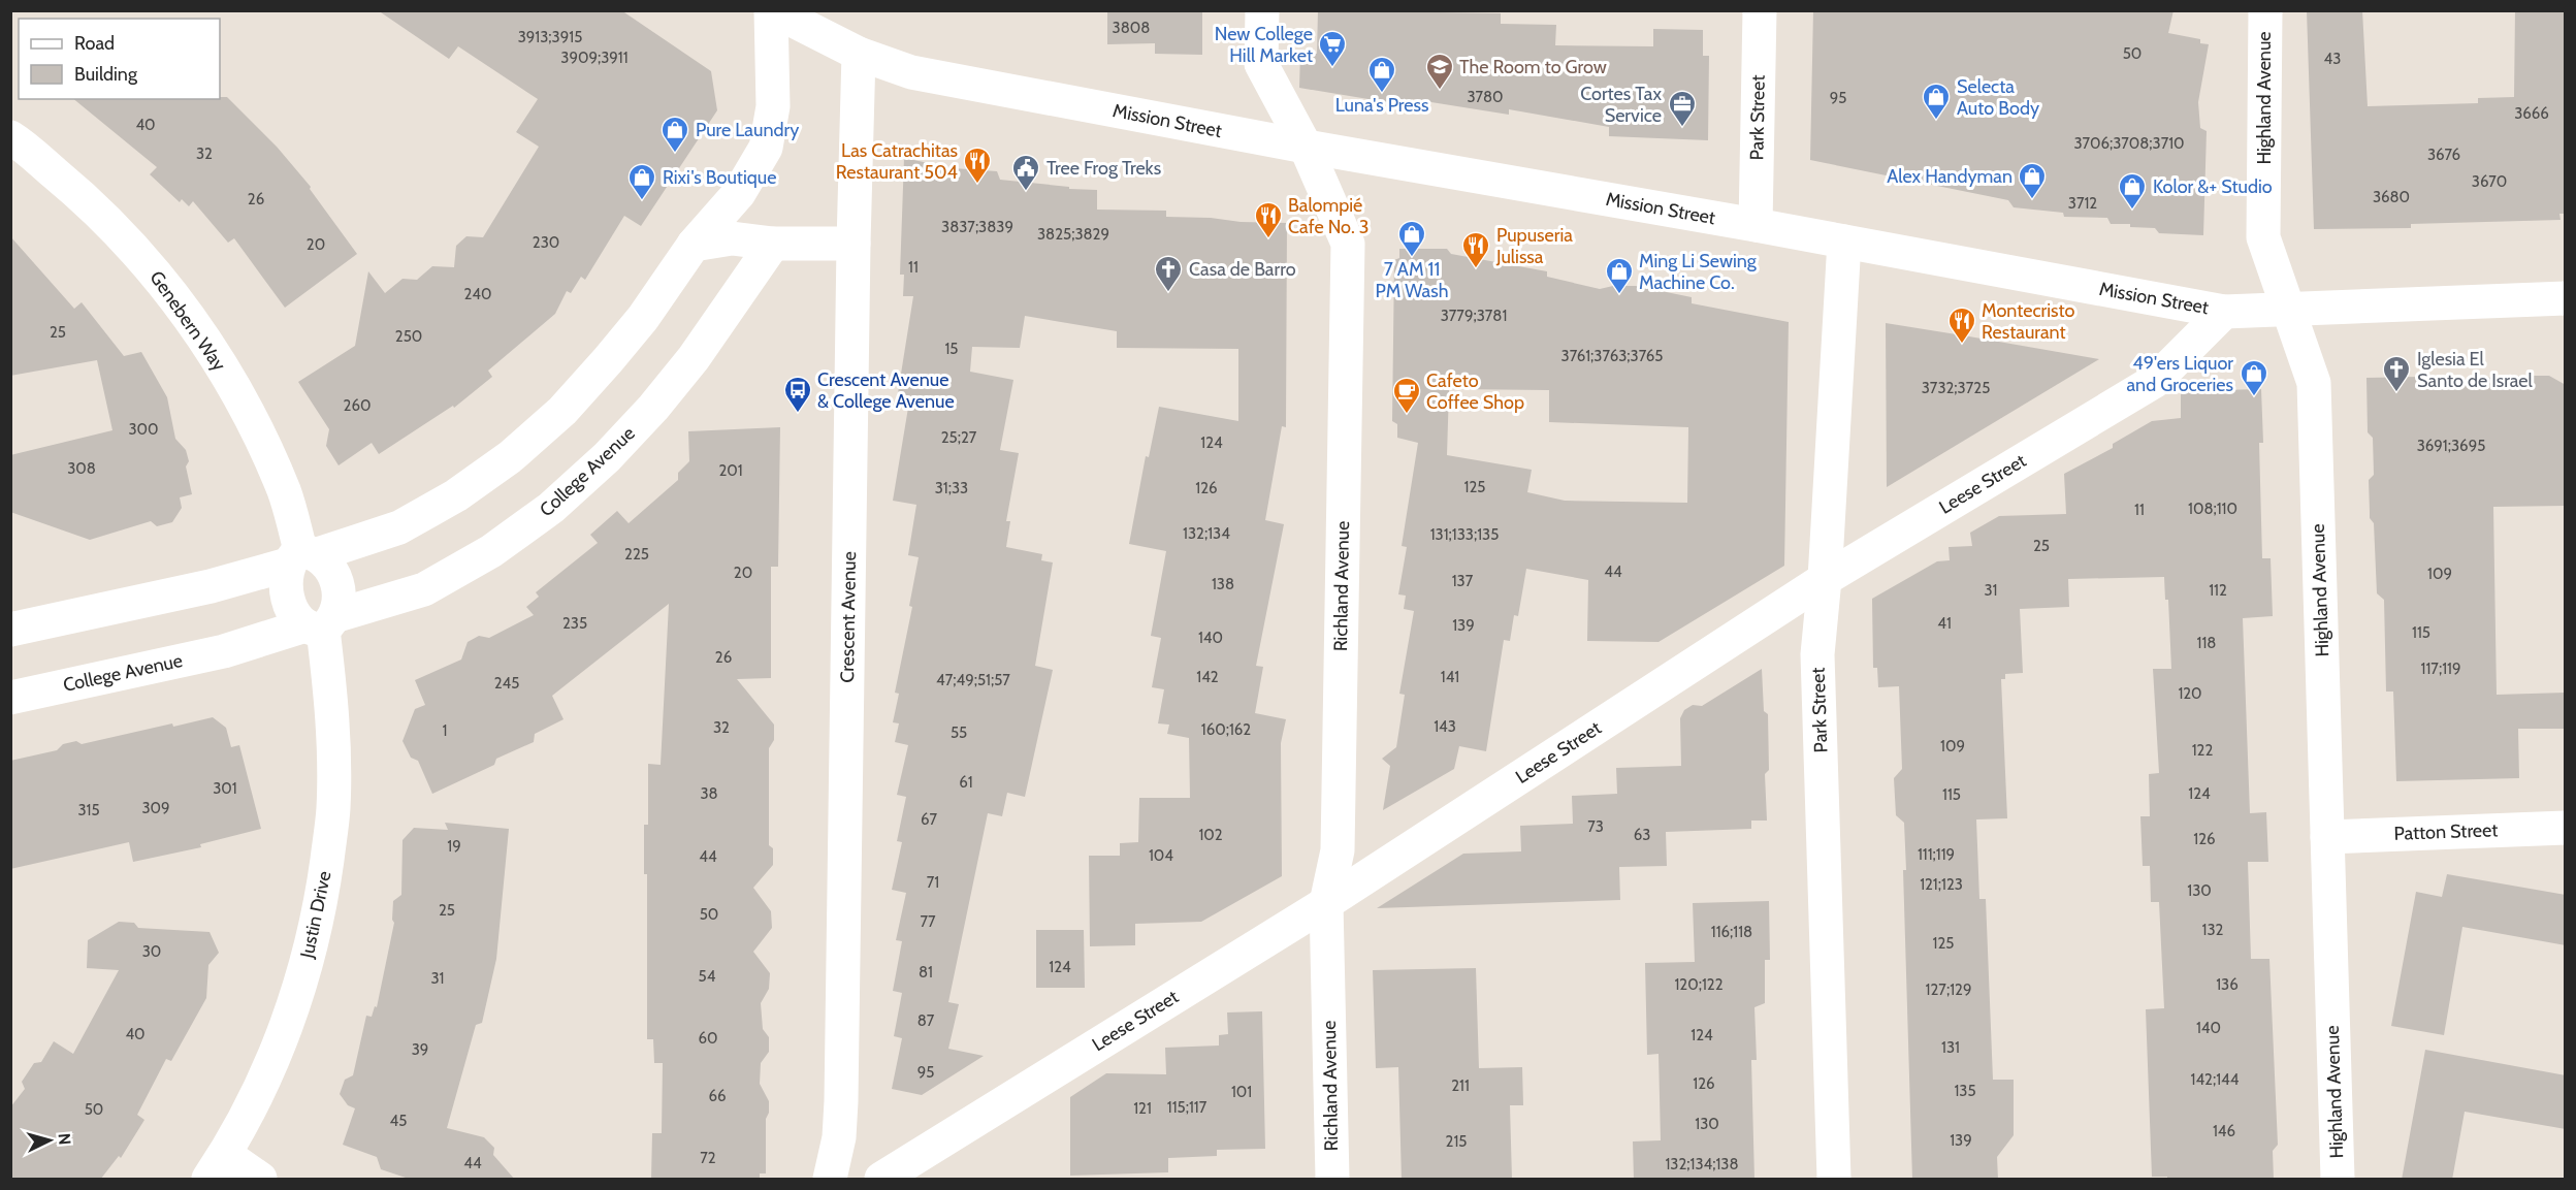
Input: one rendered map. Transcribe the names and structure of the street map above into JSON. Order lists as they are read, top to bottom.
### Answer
{
  "streets": {
    "street": [
      "Highland Avenue",
      "Park Street",
      "Mission Street",
      "Genebern Way",
      "College Avenue",
      "Leese Street",
      "Richland Avenue",
      "Crescent Avenue",
      "Patton Street",
      "Justin Drive"
    ]
  },
  "crossings": [
    ["Highland Avenue", "Mission Street"],
    ["Highland Avenue", "Patton Street"],
    ["Park Street", "Mission Street"],
    ["Park Street", "Leese Street"],
    ["Mission Street", "Leese Street"],
    ["Mission Street", "Richland Avenue"],
    ["Mission Street", "Crescent Avenue"],
    ["Genebern Way", "College Avenue"],
    ["Genebern Way", "Justin Drive"],
    ["College Avenue", "Justin Drive"],
    ["Leese Street", "Richland Avenue"]
  ],
  "places": {
    "supermarket": ["New College Hill Market"],
    "school or university": ["The Room to Grow"],
    "shop": [
      "Luna's Press",
      "Selecta Auto Body",
      "Pure Laundry",
      "Alex Handyman",
      "Rixi's Boutique",
      "Kolor &+ Studio",
      "7 AM 11 PM Wash",
      "Ming Li Sewing Machine Co.",
      "49'ers Liquor and Groceries"
    ],
    "office": ["Cortes Tax Service"],
    "restaurant": [
      "Las Catrachitas Restaurant 504",
      "Balompié Cafe No. 3",
      "Pupuseria Julissa",
      "Montecristo Restaurant"
    ],
    "public building": ["Tree Frog Treks"],
    "church": ["Casa de Barro", "Iglesia El Santo de Israel"],
    "bus stop": ["Crescent Avenue & College Avenue"],
    "cafe": ["Cafeto Coffee Shop"]
  },
  "house_numbers": [
    "3808",
    "3913;3915",
    "50",
    "3909;3911",
    "43",
    "3780",
    "95",
    "3666",
    "40",
    "3706;3708;3710",
    "32",
    "3676",
    "3670",
    "3680",
    "26",
    "3712",
    "3837;3839",
    "3825;3829",
    "230",
    "20",
    "11",
    "240",
    "3779;3781",
    "25",
    "250",
    "15",
    "3761;3763;3765",
    "3732;3725",
    "260",
    "300",
    "25;27",
    "124",
    "3691;3695",
    "308",
    "201",
    "125",
    "31;33",
    "126",
    "108;110",
    "11",
    "132;134",
    "131;133;135",
    "25",
    "225",
    "44",
    "20",
    "109",
    "137",
    "138",
    "31",
    "112",
    "235",
    "41",
    "139",
    "115",
    "140",
    "118",
    "26",
    "117;119",
    "142",
    "141",
    "47;49;51;57",
    "245",
    "120",
    "143",
    "32",
    "160;162",
    "1",
    "55",
    "109",
    "122",
    "61",
    "301",
    "38",
    "124",
    "115",
    "309",
    "315",
    "67",
    "73",
    "102",
    "63",
    "126",
    "19",
    "111;119",
    "104",
    "44",
    "71",
    "121;123",
    "130",
    "25",
    "50",
    "77",
    "132",
    "116;118",
    "125",
    "30",
    "124",
    "81",
    "54",
    "31",
    "120;122",
    "136",
    "127;129",
    "87",
    "140",
    "40",
    "124",
    "60",
    "131",
    "39",
    "95",
    "142;144",
    "126",
    "211",
    "135",
    "101",
    "66",
    "115;117",
    "121",
    "50",
    "45",
    "130",
    "146",
    "139",
    "215",
    "72",
    "44",
    "132;134;138"
  ],
  "legend": ["Road", "Building"],
  "north": "right"
}
